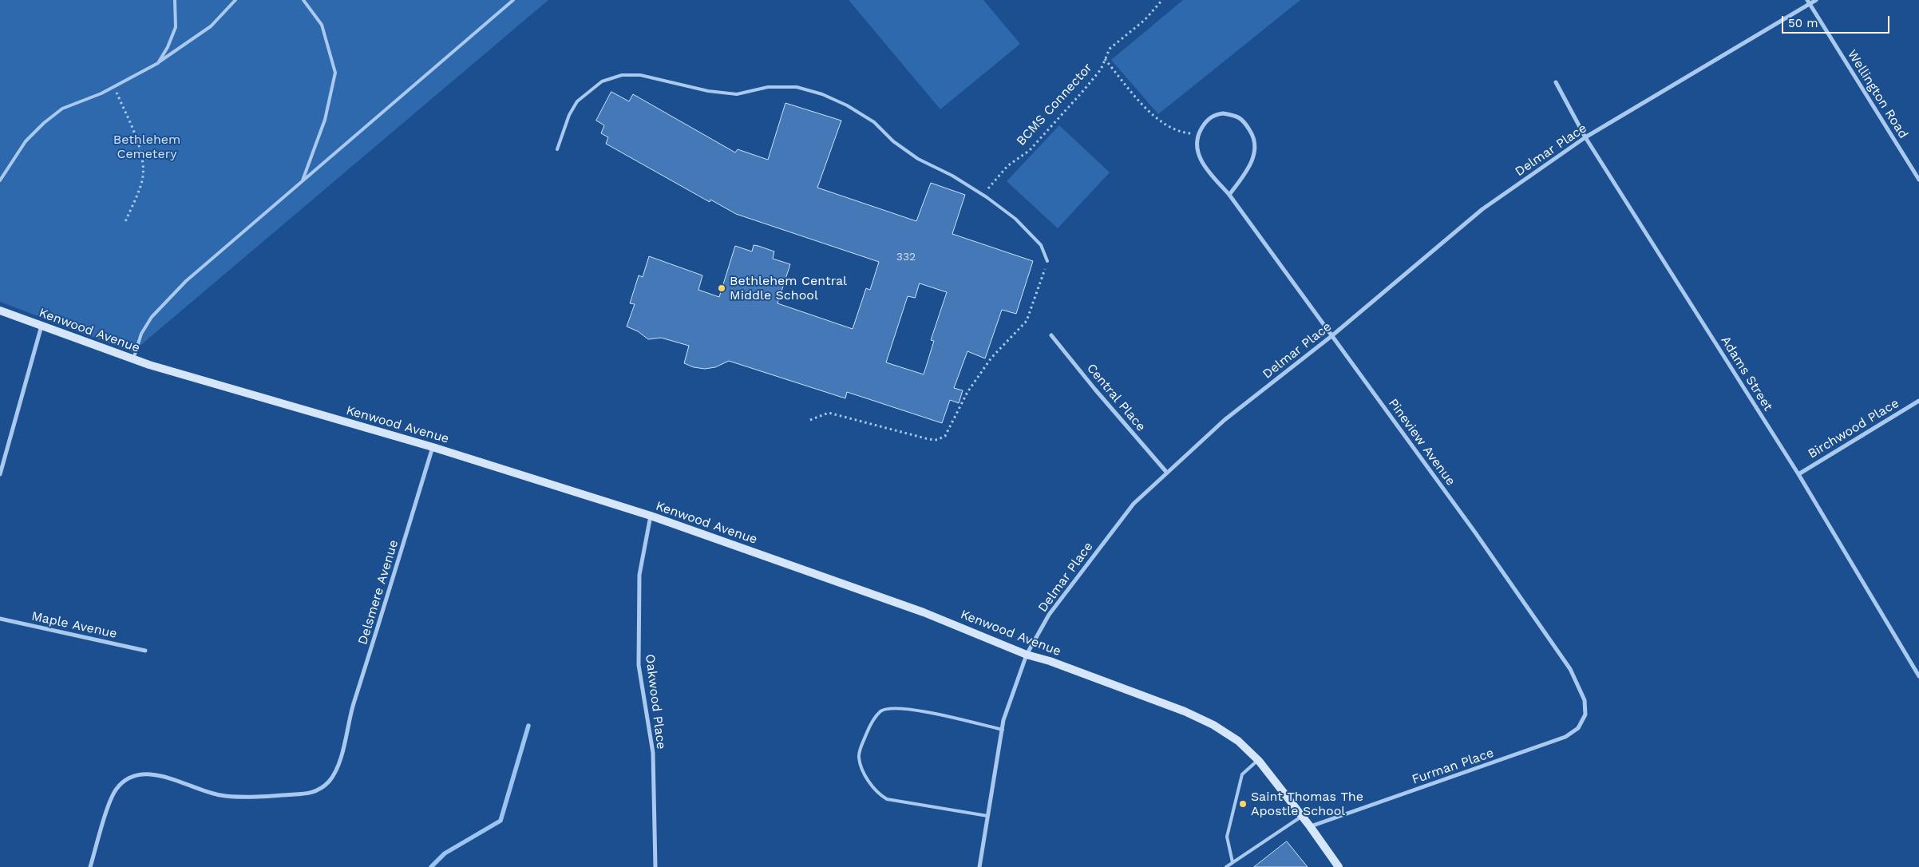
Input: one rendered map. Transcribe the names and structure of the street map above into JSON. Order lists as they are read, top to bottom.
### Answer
{
  "streets": {
    "street": [
      "Wellington Road",
      "Delmar Place",
      "Kenwood Avenue",
      "Adams Street",
      "Central Place",
      "Birchwood Place",
      "Pineview Avenue",
      "Delsmere Avenue",
      "Maple Avenue",
      "Oakwood Place",
      "Furman Place"
    ],
    "path": ["BCMS Connector"]
  },
  "crossings": [
    ["Wellington Road", "Delmar Place"],
    ["Delmar Place", "Kenwood Avenue"],
    ["Delmar Place", "Adams Street"],
    ["Delmar Place", "Central Place"],
    ["Delmar Place", "Pineview Avenue"],
    ["Kenwood Avenue", "Delsmere Avenue"],
    ["Kenwood Avenue", "Oakwood Place"],
    ["Kenwood Avenue", "Furman Place"],
    ["Adams Street", "Birchwood Place"],
    ["Pineview Avenue", "Furman Place"]
  ],
  "parks": ["Bethlehem Cemetery"],
  "places": ["Bethlehem Central Middle School", "Saint Thomas The Apostle School"],
  "house_numbers": ["332"],
  "scale_bar": "50 m"
}
